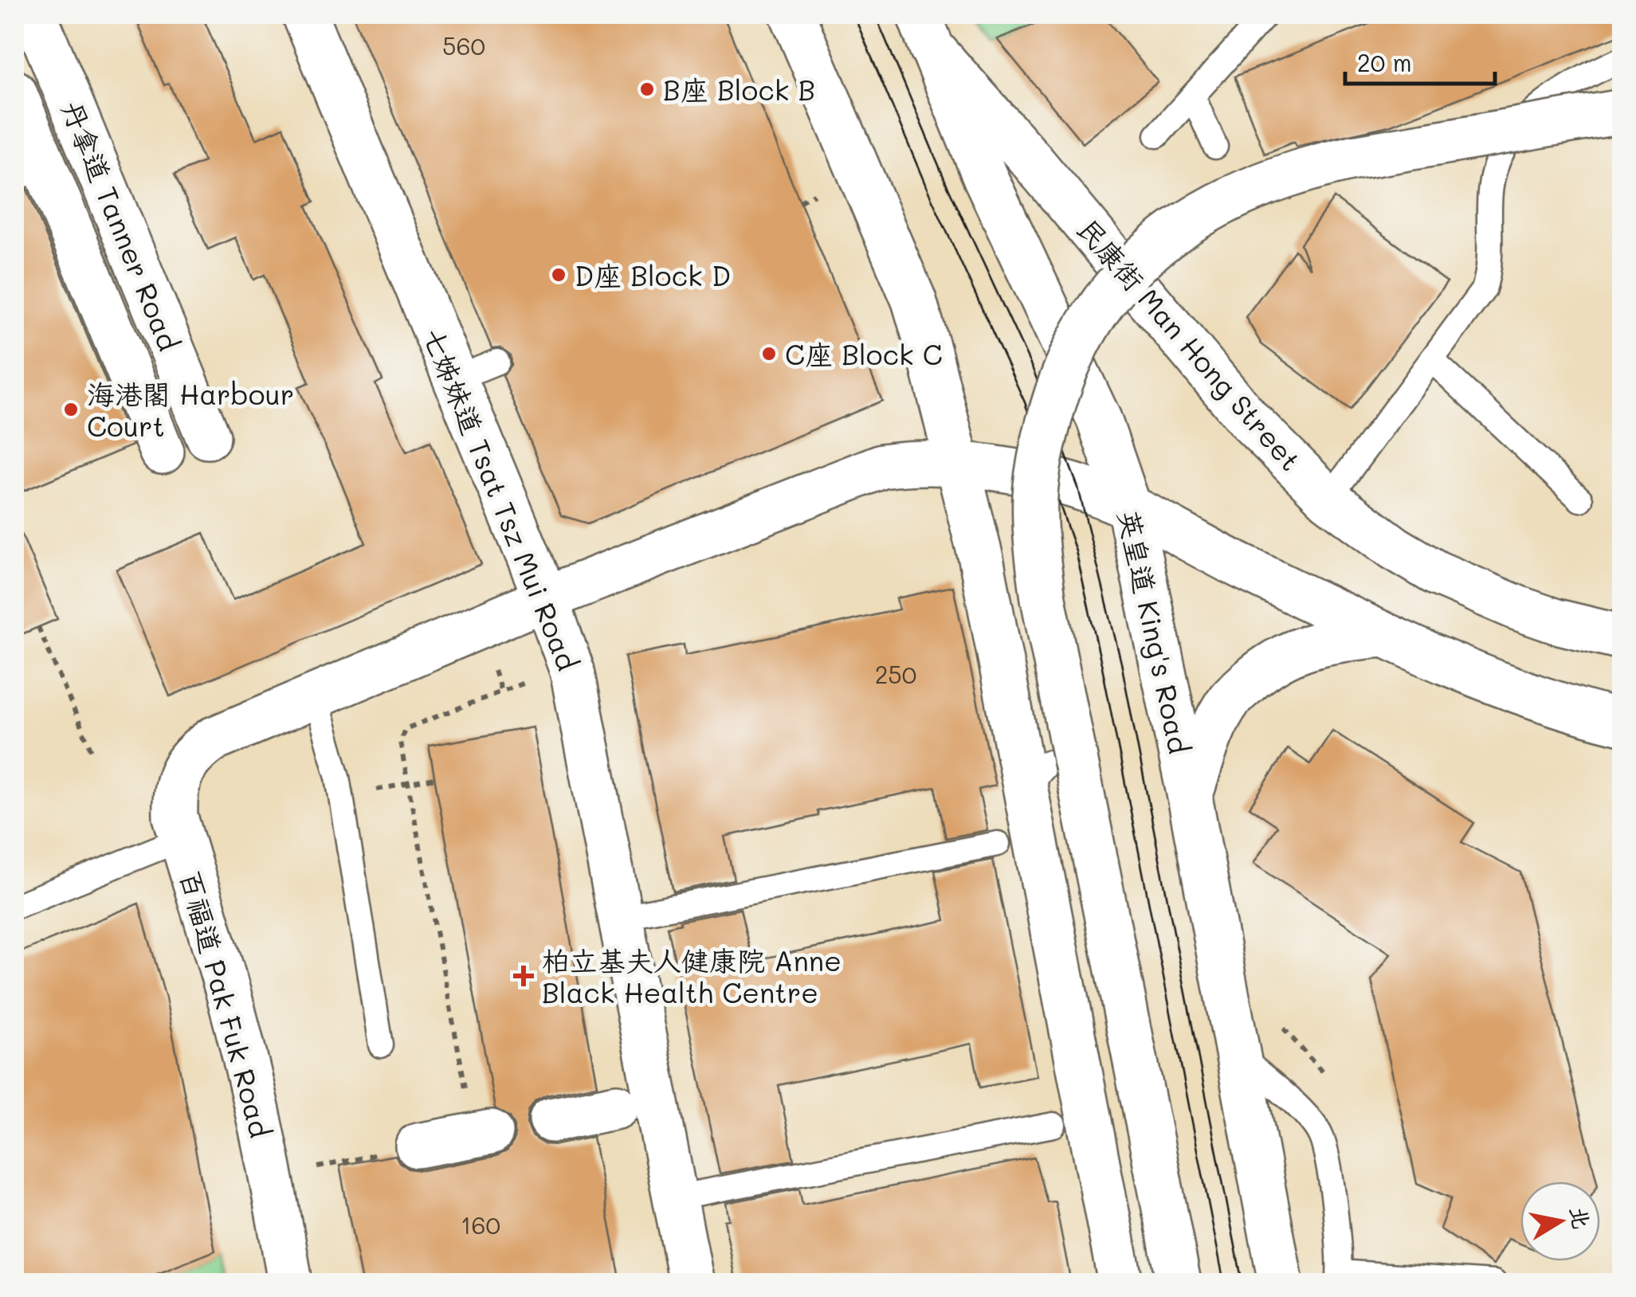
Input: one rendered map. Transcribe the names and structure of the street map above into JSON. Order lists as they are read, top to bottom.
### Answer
{
  "streets": {
    "main road": [
      "丹拿道 Tanner Road",
      "民康街 Man Hong Street",
      "七姊妹道 Tsat Tsz Mui Road",
      "英皇道 King's Road",
      "百福道 Pak Fuk Road"
    ]
  },
  "crossings": [
    ["民康街 Man Hong Street", "英皇道 King's Road"]
  ],
  "places": {
    "other": [
      "B座 Block B",
      "D座 Block D",
      "C座 Block C",
      "海港閣 Harbour Court"
    ],
    "health": ["柏立基夫人健康院 Anne Black Health Centre"]
  },
  "house_numbers": ["560", "250", "160"],
  "scale_bar": "20 m",
  "north": "right"
}
